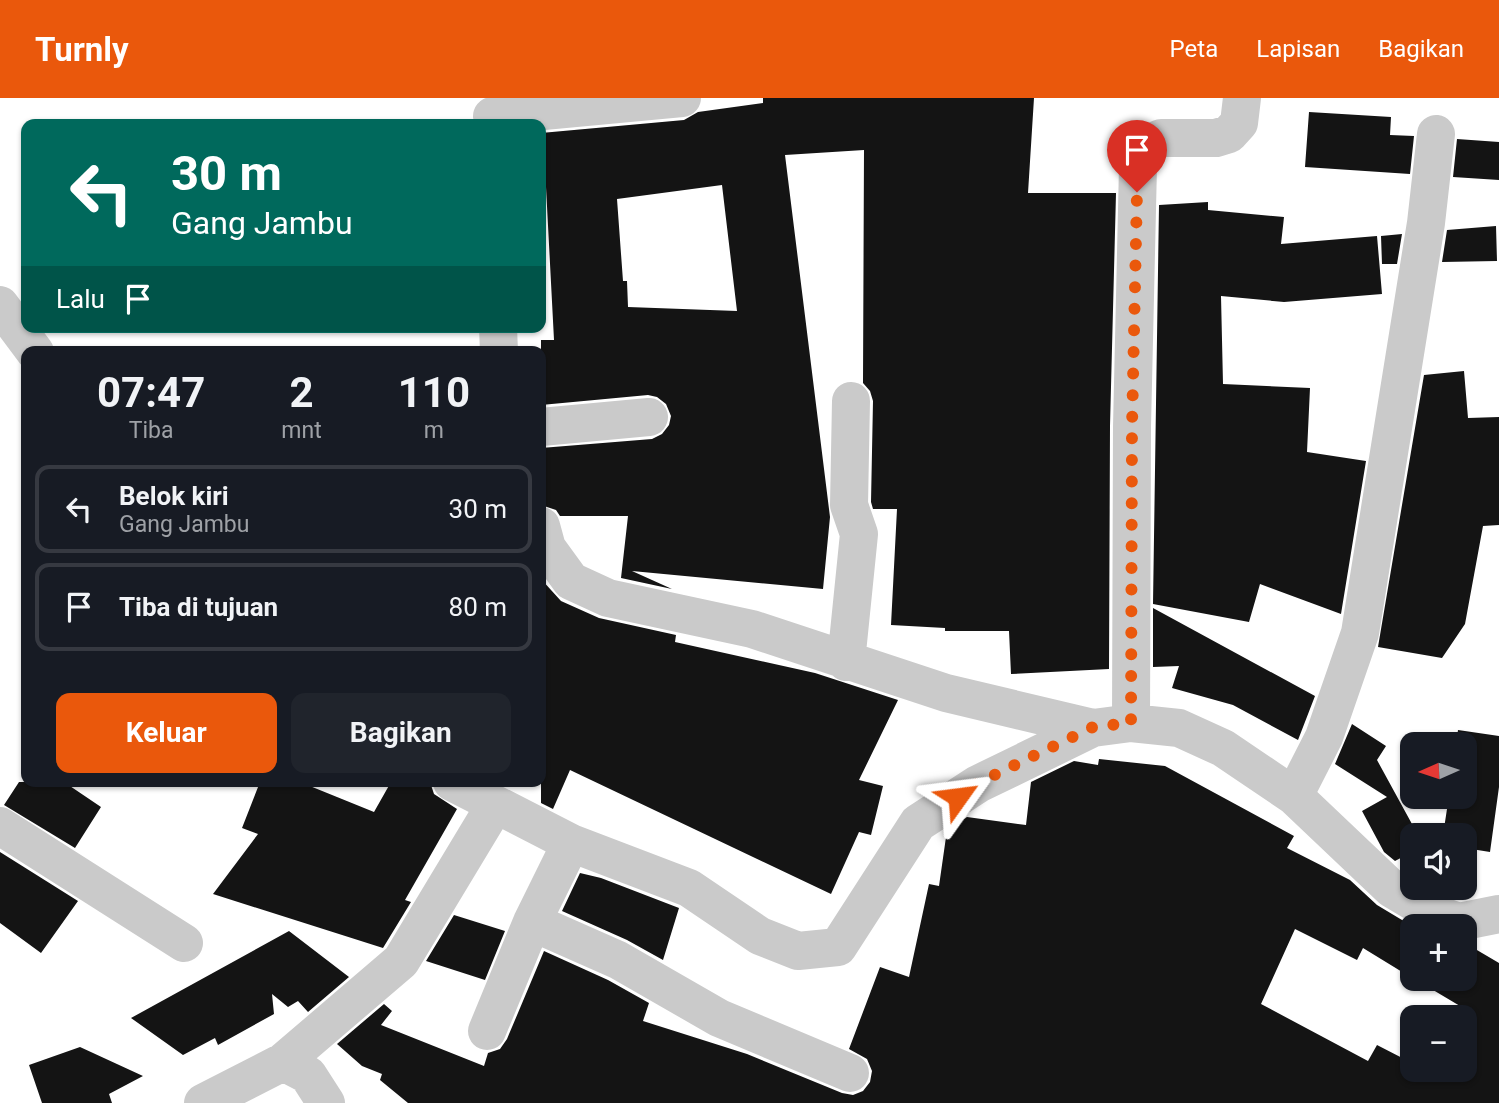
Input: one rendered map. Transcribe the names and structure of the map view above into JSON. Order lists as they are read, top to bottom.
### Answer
{
  "north": "left",
  "page": {
    "header": "Turnly",
    "nav": ["Peta", "Lapisan", "Bagikan"],
    "turn": ["30 m", "Gang Jambu"],
    "then": "Lalu",
    "eta": [
      "07:47",
      "Tiba",
      "2",
      "mnt",
      "110",
      "m"
    ],
    "list": [
      {
        "name": "Belok kiri",
        "note": "Gang Jambu",
        "value": "30 m"
      },
      {
        "name": "Tiba di tujuan",
        "value": "80 m"
      }
    ],
    "buttons": ["Keluar", "Bagikan"],
    "map_buttons": ["+", "−"]
  }
}
